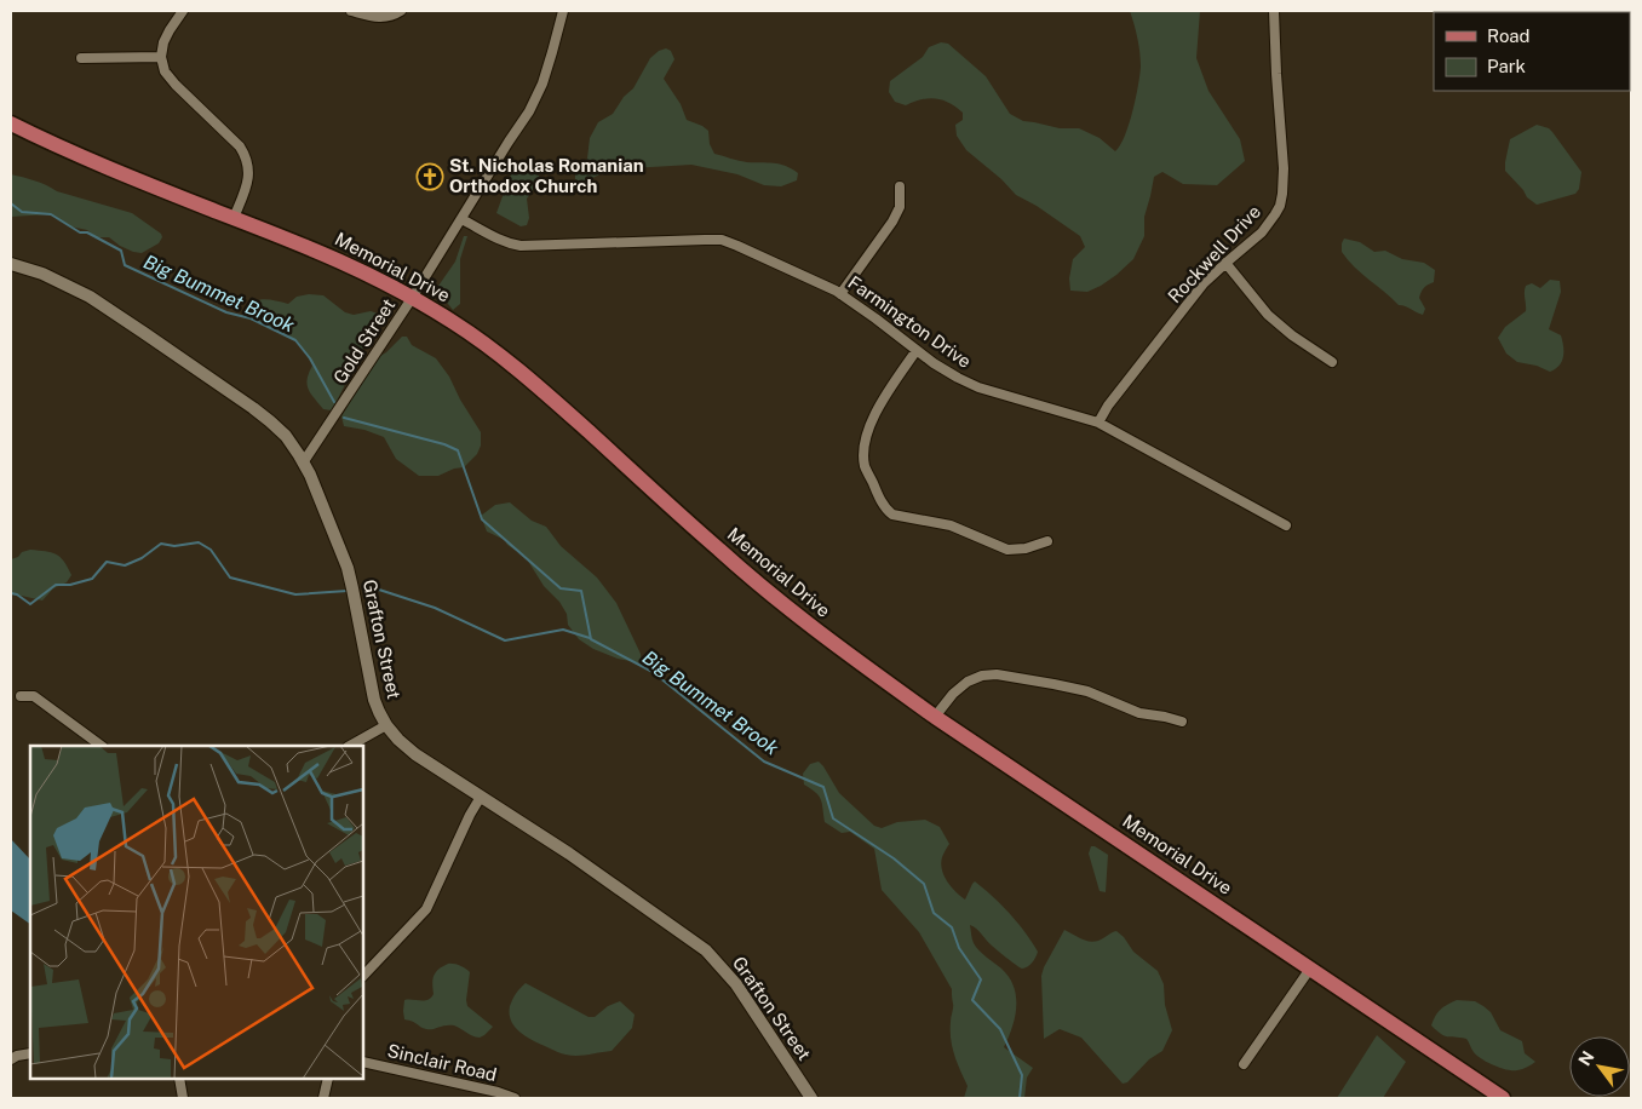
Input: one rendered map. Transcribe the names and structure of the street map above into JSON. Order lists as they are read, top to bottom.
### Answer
{
  "streets": {
    "main road": ["Memorial Drive"],
    "street": [
      "Rockwell Drive",
      "Farmington Drive",
      "Gold Street",
      "Grafton Street",
      "Sinclair Road"
    ]
  },
  "crossings": [
    ["Rockwell Drive", "Farmington Drive"],
    ["Memorial Drive", "Gold Street"],
    ["Farmington Drive", "Gold Street"],
    ["Gold Street", "Grafton Street"]
  ],
  "water": ["Big Bummet Brook"],
  "places": {
    "church": ["St. Nicholas Romanian Orthodox Church"]
  },
  "legend": ["Road", "Park"],
  "north": "top left"
}
